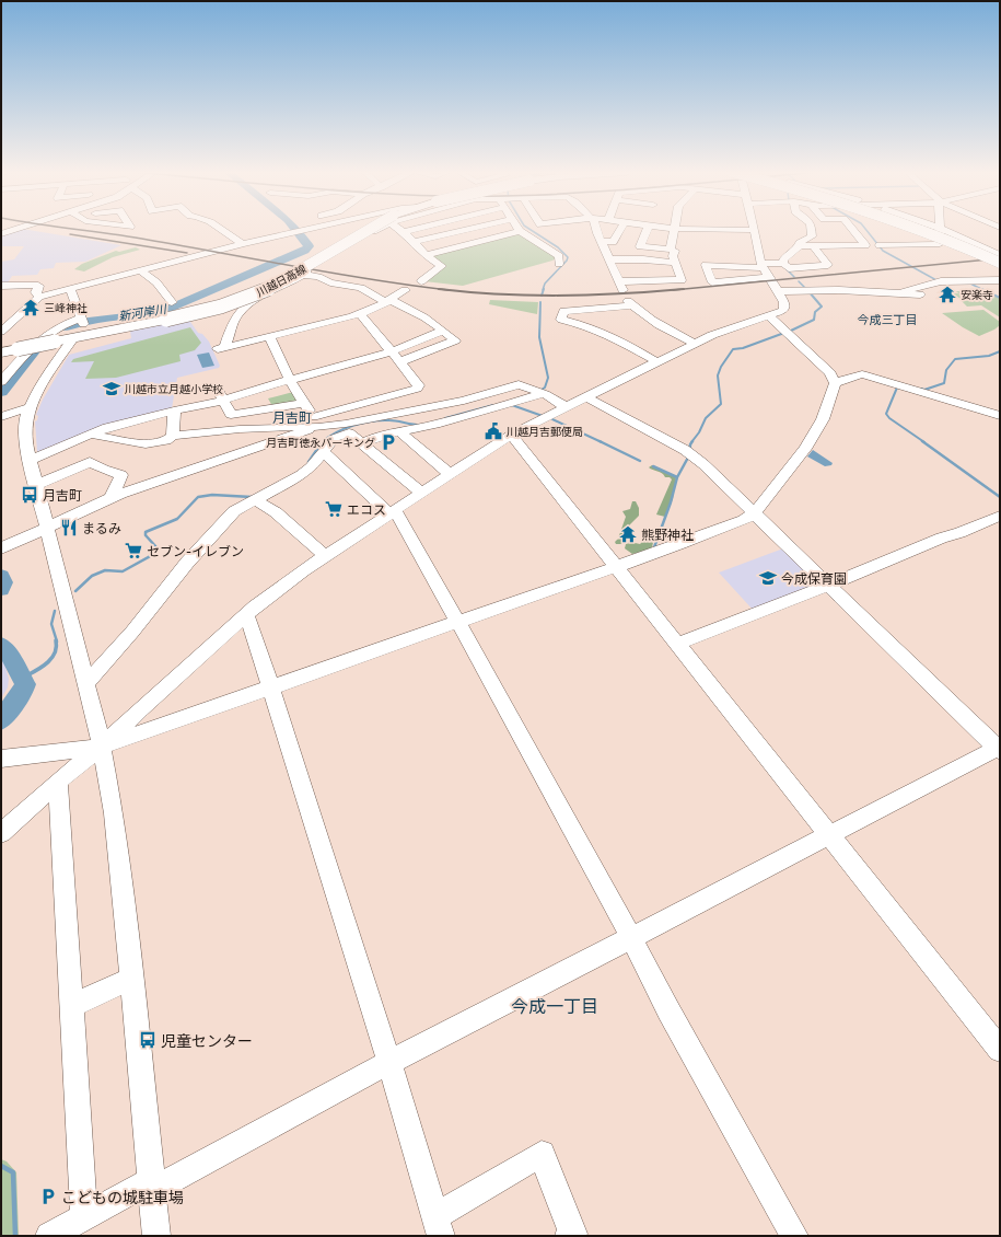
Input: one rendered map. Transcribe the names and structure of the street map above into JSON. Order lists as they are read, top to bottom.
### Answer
{
  "streets": {
    "main road": ["川越日高線"]
  },
  "districts": ["今成三丁目", "月吉町", "今成一丁目"],
  "water": ["新河岸川"],
  "places": {
    "temple": ["安楽寺", "三峰神社", "熊野神社"],
    "school or university": ["川越市立月越小学校", "今成保育園"],
    "public building": ["川越月吉郵便局"],
    "parking": ["月吉町徳永パーキング", "こどもの城駐車場"],
    "bus stop": ["月吉町", "児童センター"],
    "supermarket": ["エコス", "セブン-イレブン"],
    "restaurant": ["まるみ"]
  }
}
